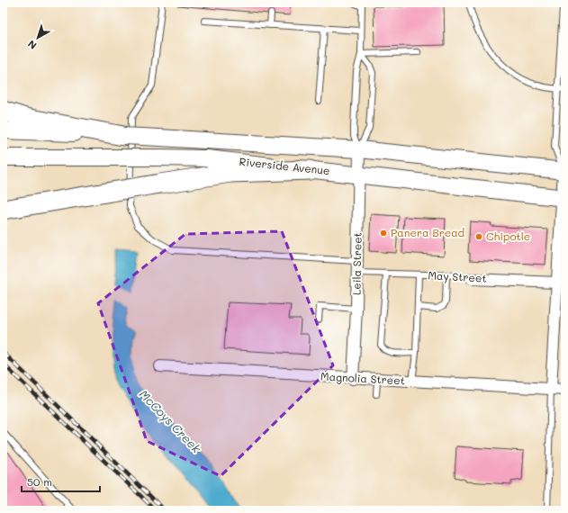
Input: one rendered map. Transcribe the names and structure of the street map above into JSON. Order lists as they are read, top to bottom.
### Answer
{
  "streets": {
    "main road": ["Riverside Avenue"],
    "street": ["Leila Street", "May Street", "Magnolia Street"]
  },
  "crossings": [
    ["Riverside Avenue", "Leila Street"],
    ["Leila Street", "May Street"],
    ["Leila Street", "Magnolia Street"]
  ],
  "water": ["McCoys Creek"],
  "places": ["Panera Bread", "Chipotle"],
  "scale_bar": "50 m",
  "north": "bottom left"
}
